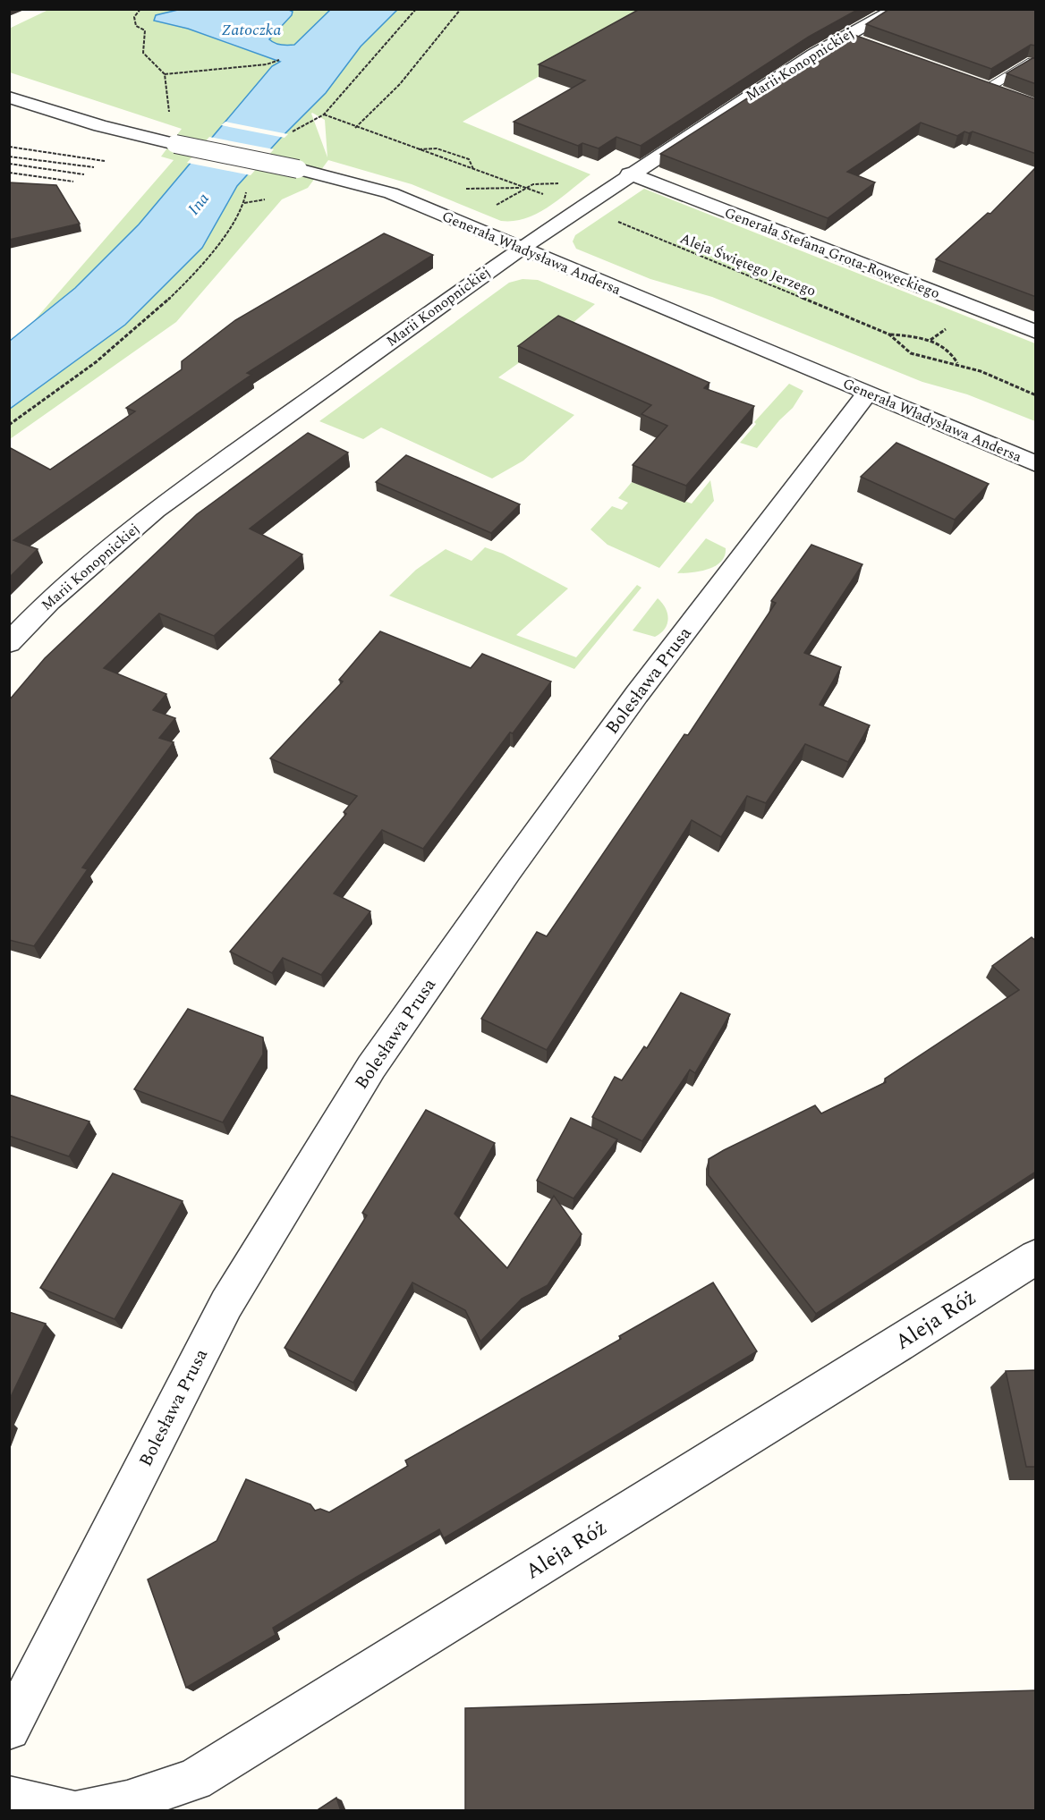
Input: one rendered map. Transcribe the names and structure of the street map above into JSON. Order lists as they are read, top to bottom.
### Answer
{
  "streets": {
    "street": [
      "Marii Konopnickiej",
      "Generała Władysława Andersa",
      "Generała Stefana Grota-Roweckiego",
      "Bolesława Prusa",
      "Aleja Róż"
    ],
    "path": ["Aleja Świętego Jerzego"]
  },
  "crossings": [
    ["Marii Konopnickiej", "Generała Władysława Andersa"],
    ["Marii Konopnickiej", "Generała Stefana Grota-Roweckiego"],
    ["Generała Władysława Andersa", "Bolesława Prusa"]
  ],
  "water": ["Zatoczka", "Ina"]
}
